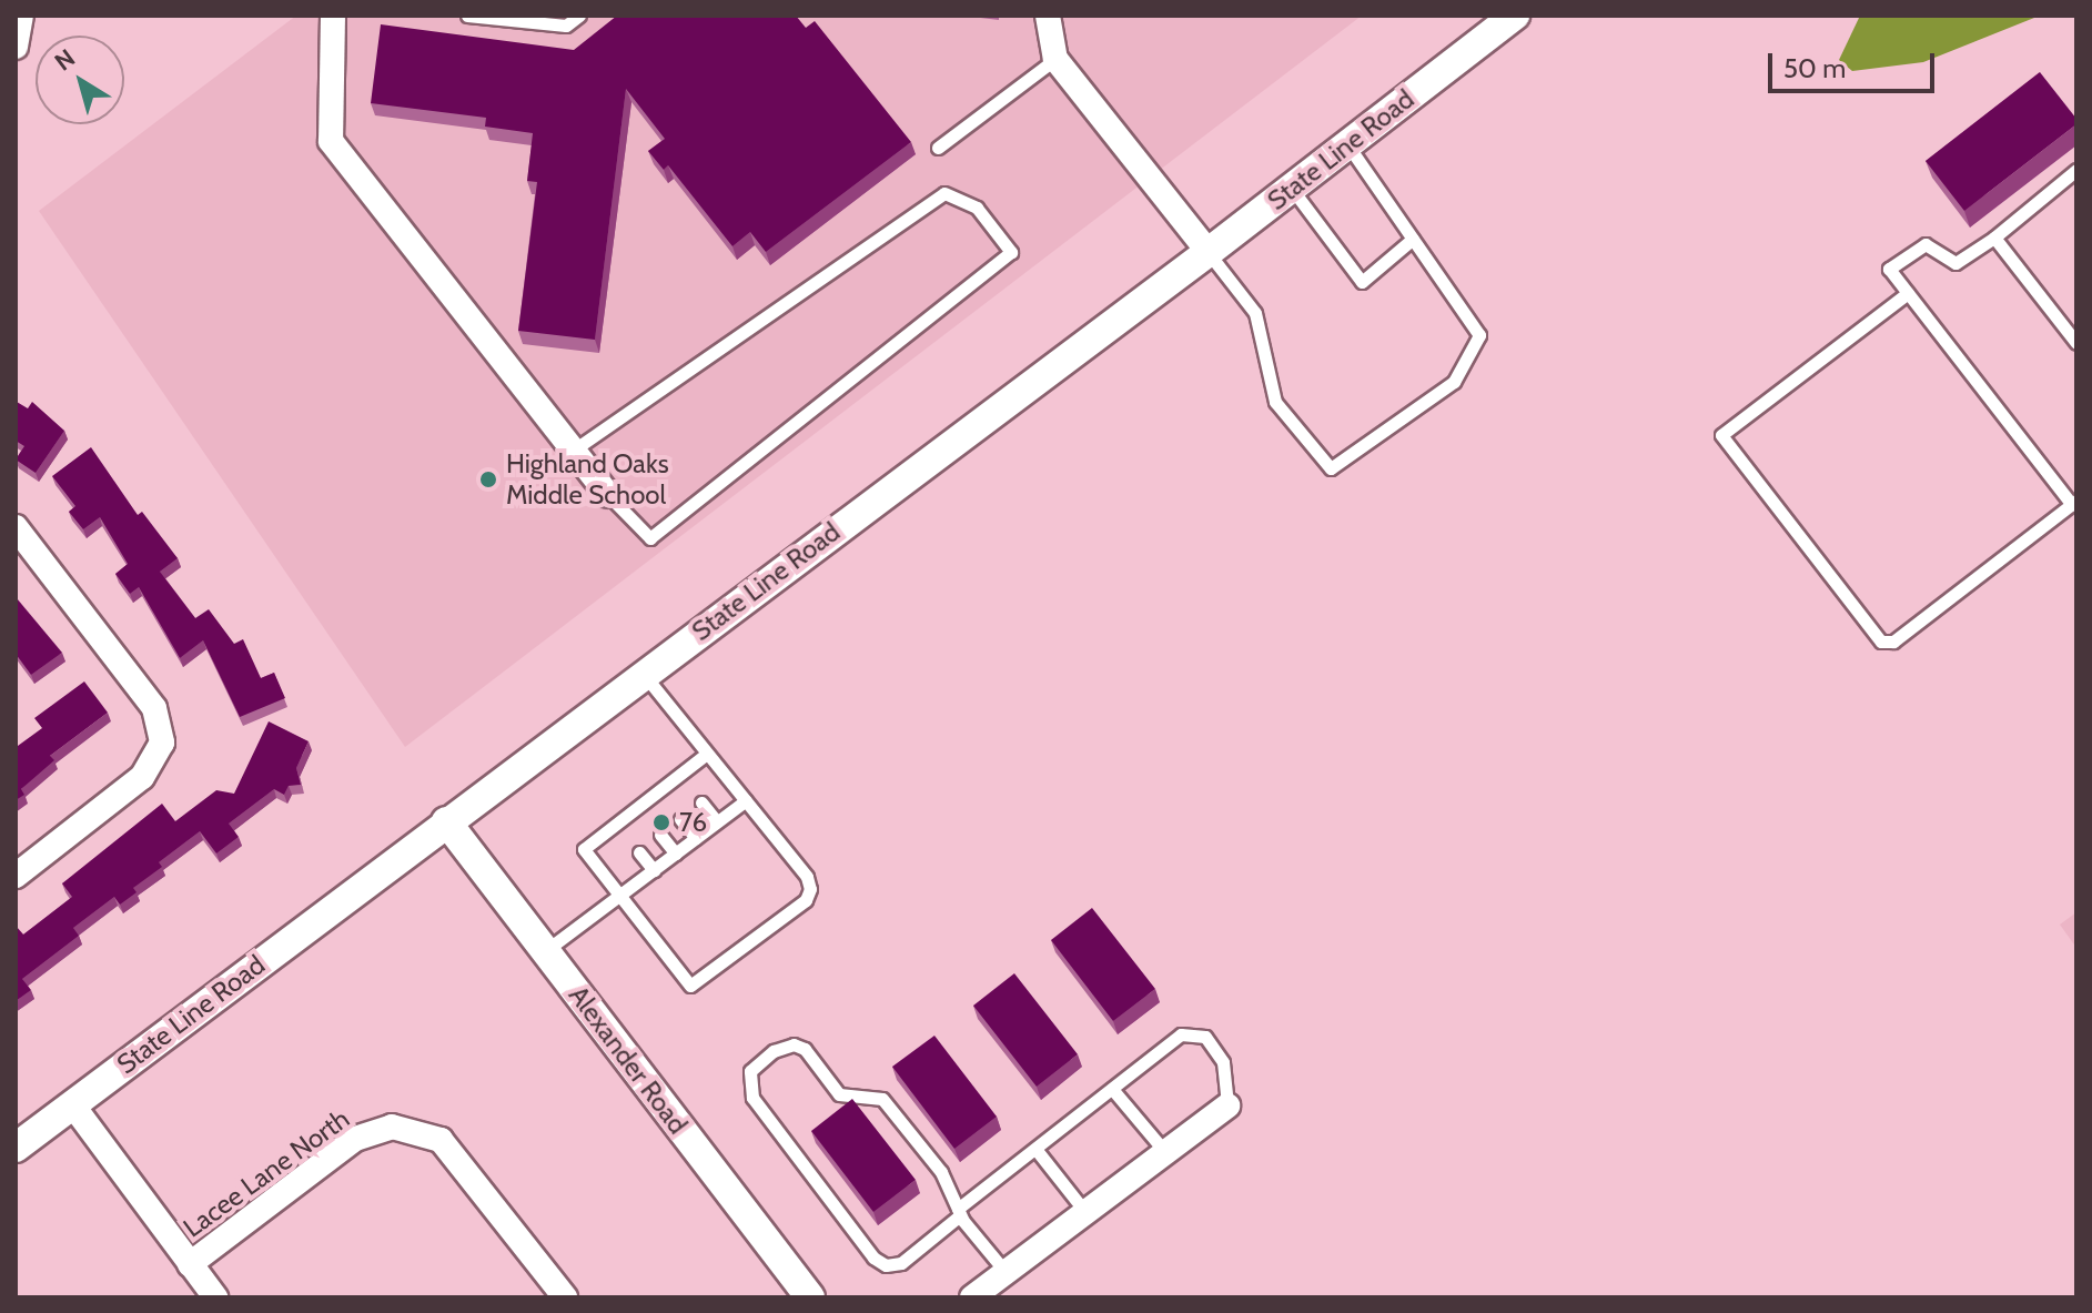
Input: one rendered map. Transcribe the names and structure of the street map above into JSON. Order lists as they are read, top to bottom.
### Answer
{
  "streets": {
    "street": ["State Line Road", "Alexander Road", "Lacee Lane North"]
  },
  "crossings": [
    ["State Line Road", "Alexander Road"]
  ],
  "places": ["Highland Oaks Middle School", "76"],
  "scale_bar": "50 m",
  "north": "top left"
}
